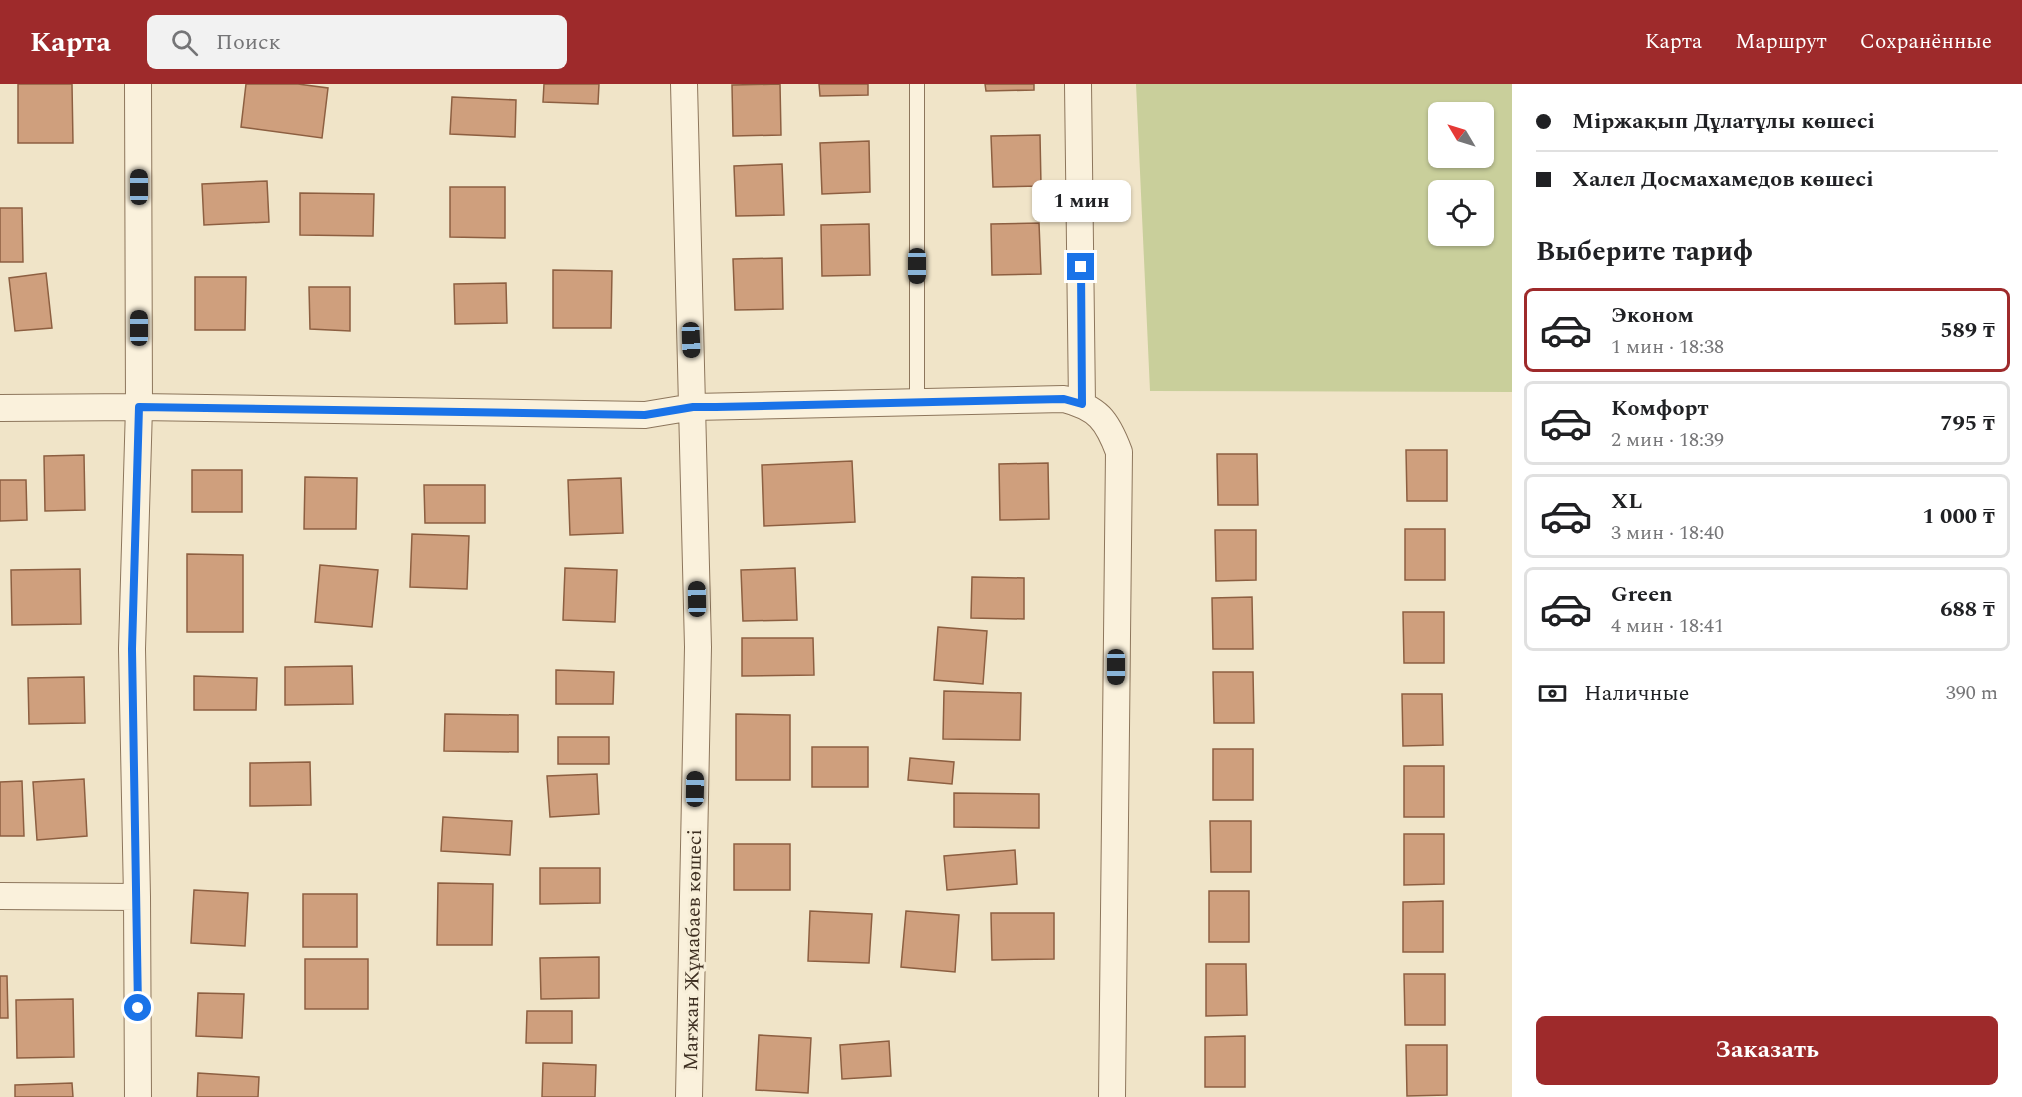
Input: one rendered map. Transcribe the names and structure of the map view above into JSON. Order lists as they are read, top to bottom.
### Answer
{
  "streets": {
    "street": ["Мағжан Жұмабаев көшесі"]
  },
  "north": "top left",
  "page": {
    "header": "Карта",
    "search": "Поиск",
    "nav": ["Карта", "Маршрут", "Сохранённые"],
    "banner": ["Міржақып Дұлатұлы көшесі", "Халел Досмахамедов көшесі"],
    "bubble": "1 мин",
    "heading": "Выберите тариф",
    "list": [
      {
        "name": "Эконом",
        "note": "1 мин · 18:38",
        "value": "589 ₸"
      },
      {
        "name": "Комфорт",
        "note": "2 мин · 18:39",
        "value": "795 ₸"
      },
      {
        "name": "XL",
        "note": "3 мин · 18:40",
        "value": "1 000 ₸"
      },
      {
        "name": "Green",
        "note": "4 мин · 18:41",
        "value": "688 ₸"
      }
    ],
    "pay": ["Наличные", "390 m"],
    "buttons": "Заказать"
  }
}
